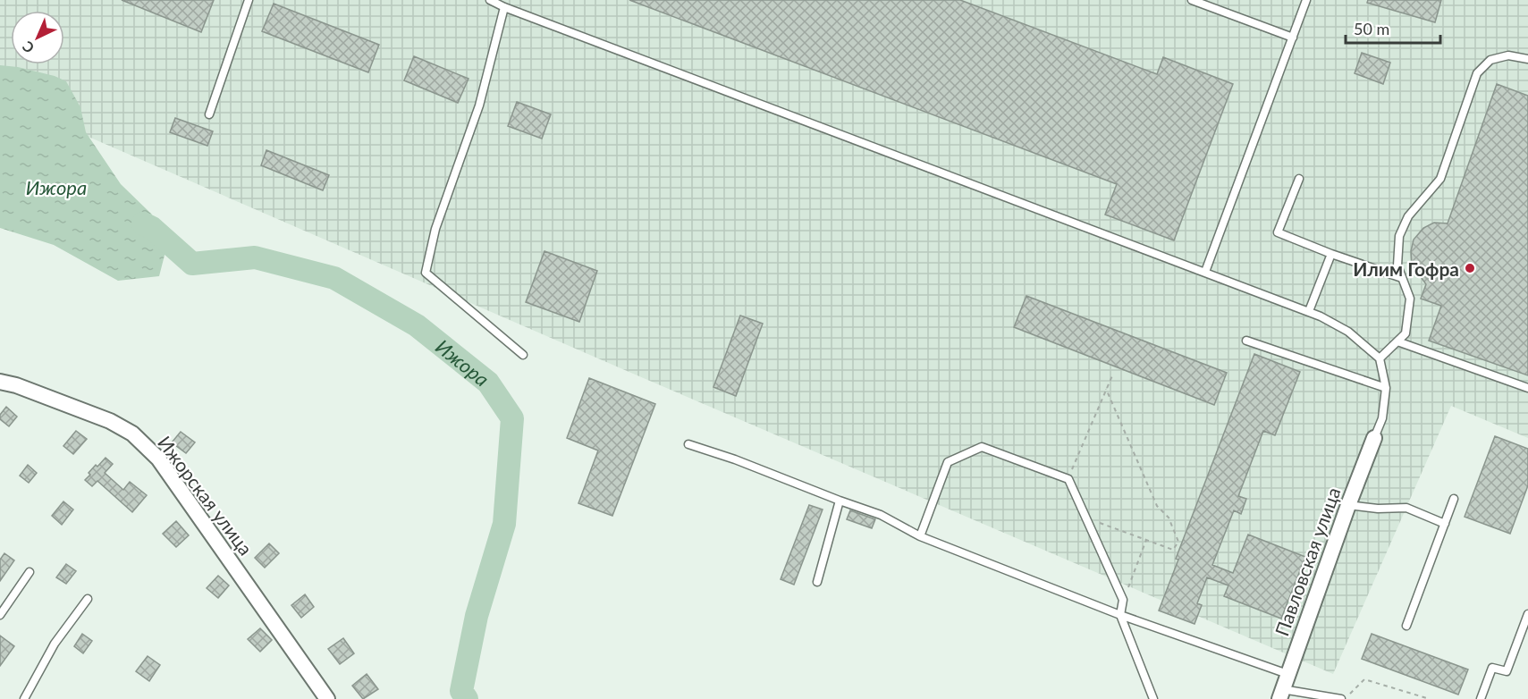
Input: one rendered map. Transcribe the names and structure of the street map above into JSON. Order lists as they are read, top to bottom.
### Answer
{
  "streets": {
    "street": ["Ижорская улица", "Павловская улица"]
  },
  "water": ["Ижора"],
  "places": ["Илим Гофра"],
  "scale_bar": "50 m",
  "north": "bottom left"
}
